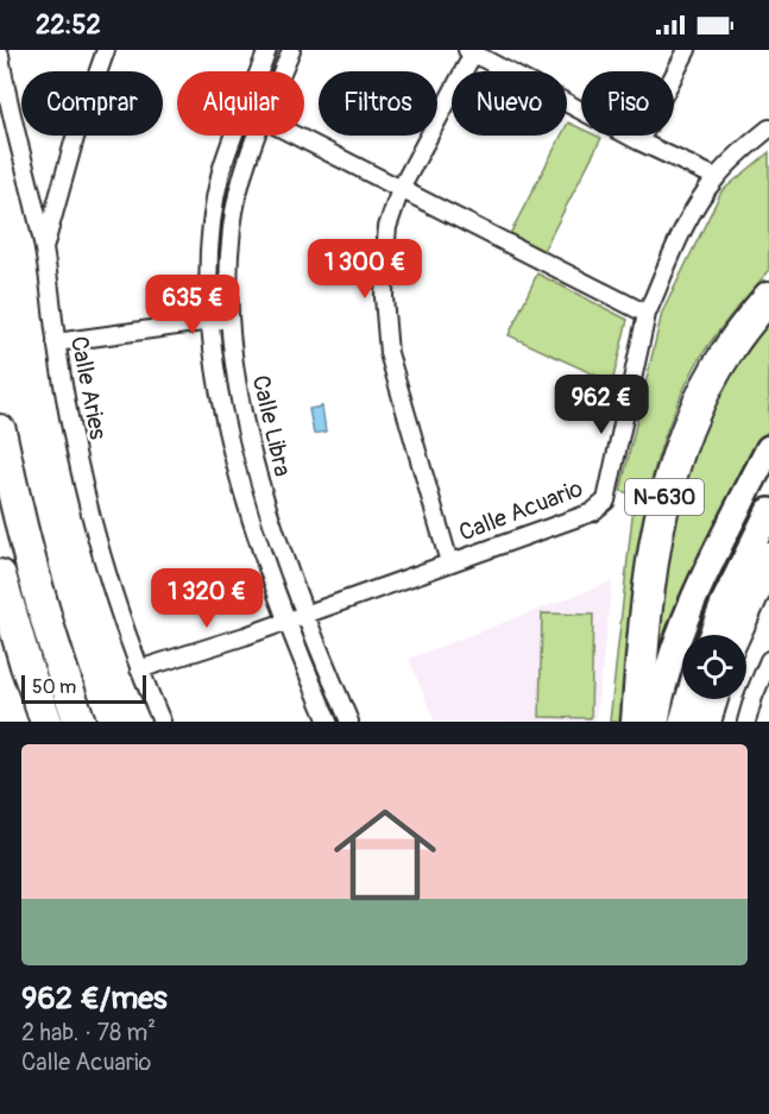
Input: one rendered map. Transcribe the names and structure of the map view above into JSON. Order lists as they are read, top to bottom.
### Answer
{
  "streets": {
    "highway": ["N-630"],
    "street": ["Calle Aries", "Calle Libra", "Calle Acuario"]
  },
  "crossings": [
    ["Calle Aries", "Calle Acuario"],
    ["Calle Libra", "Calle Acuario"]
  ],
  "scale_bar": "50 m",
  "page": {
    "status": "22:52",
    "chip": [
      "Comprar",
      "Alquilar",
      "Filtros",
      "Nuevo",
      "Piso"
    ],
    "price": [
      "1 300 €",
      "635 €",
      "962 €",
      "1 320 €"
    ],
    "scale": "50 m",
    "list": [
      {
        "name": "962 €/mes",
        "note": "2 hab. · 78 m² · Calle Acuario"
      }
    ]
  }
}
